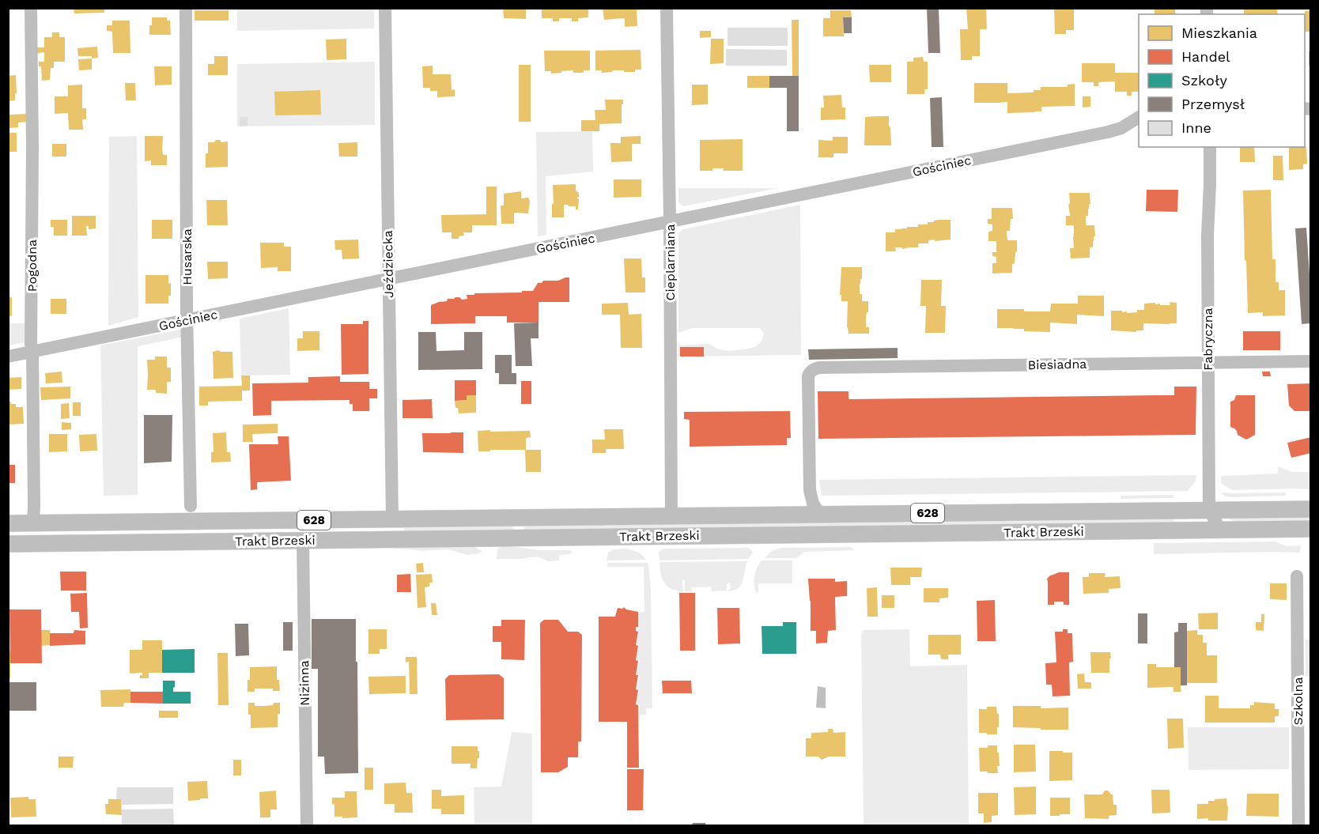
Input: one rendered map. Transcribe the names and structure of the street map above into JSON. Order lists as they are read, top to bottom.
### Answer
{
  "streets": {
    "main road": ["628", "Trakt Brzeski"],
    "street": [
      "Gościniec",
      "Husarska",
      "Cieplarniana",
      "Jeździecka",
      "Pogodna",
      "Fabryczna",
      "Biesiadna",
      "Nizinna",
      "Szkolna"
    ]
  },
  "crossings": [
    ["Gościniec", "Husarska"],
    ["Gościniec", "Cieplarniana"],
    ["Gościniec", "Jeździecka"],
    ["Gościniec", "Pogodna"],
    ["Cieplarniana", "Trakt Brzeski"],
    ["Jeździecka", "Trakt Brzeski"],
    ["Pogodna", "Trakt Brzeski"],
    ["Fabryczna", "Biesiadna"],
    ["Fabryczna", "Trakt Brzeski"],
    ["Biesiadna", "Trakt Brzeski"],
    ["Trakt Brzeski", "Nizinna"]
  ],
  "legend": [
    "Mieszkania",
    "Handel",
    "Szkoły",
    "Przemysł",
    "Inne"
  ]
}
